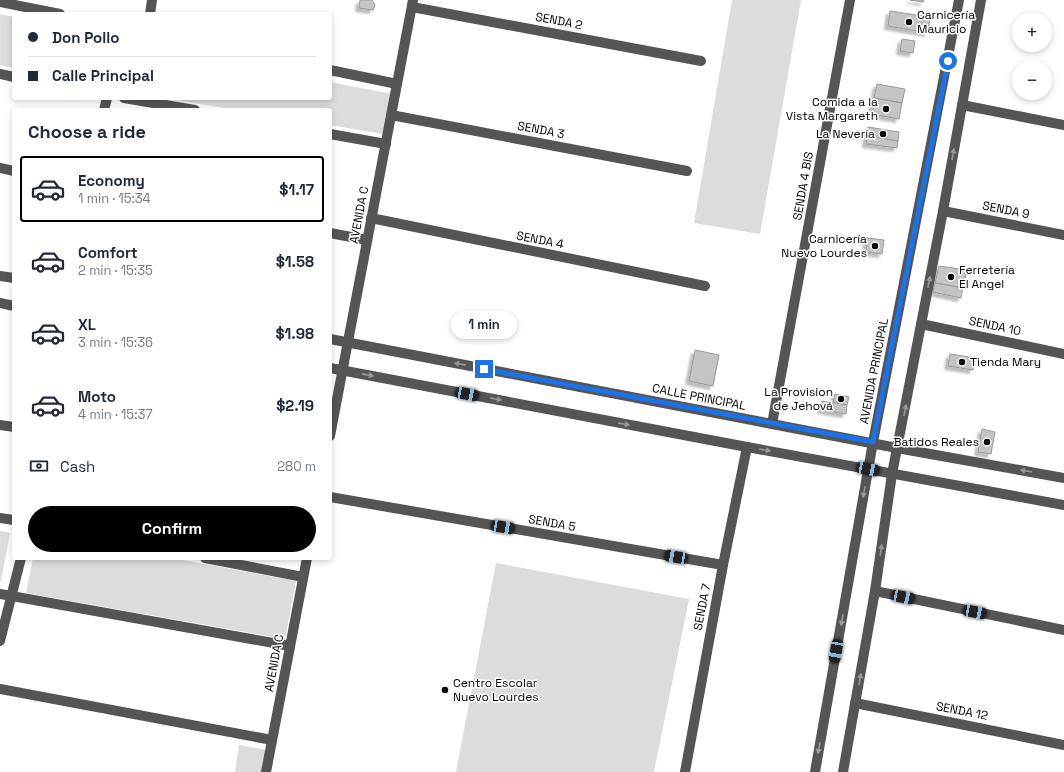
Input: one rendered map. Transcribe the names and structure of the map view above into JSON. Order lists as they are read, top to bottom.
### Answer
{
  "streets": {
    "street": [
      "SENDA 2",
      "SENDA 3",
      "SENDA 4 BIS",
      "SENDA 9",
      "AVENIDA C",
      "SENDA 4",
      "SENDA 10",
      "AVENIDA PRINCIPAL",
      "CALLE PRINCIPAL",
      "SENDA 5",
      "SENDA 7",
      "SENDA 12"
    ]
  },
  "crossings": [
    ["SENDA 2", "AVENIDA C"],
    ["SENDA 3", "AVENIDA C"],
    ["SENDA 4 BIS", "CALLE PRINCIPAL"],
    ["AVENIDA C", "SENDA 4"],
    ["AVENIDA C", "CALLE PRINCIPAL"],
    ["AVENIDA PRINCIPAL", "CALLE PRINCIPAL"],
    ["SENDA 5", "SENDA 7"]
  ],
  "places": [
    "Carnicería Mauricio",
    "Comida a la Vista Margareth",
    "La Nevería",
    "Carnicería Nuevo Lourdes",
    "Ferretería El Angel",
    "Tienda Mary",
    "La Provision de Jehová",
    "Batidos Reales",
    "Centro Escolar Nuevo Lourdes"
  ],
  "page": {
    "map_buttons": ["+", "−"],
    "banner": ["Don Pollo", "Calle Principal"],
    "heading": "Choose a ride",
    "list": [
      {
        "name": "Economy",
        "note": "1 min · 15:34",
        "value": "$1.17"
      },
      {
        "name": "Comfort",
        "note": "2 min · 15:35",
        "value": "$1.58"
      },
      {
        "name": "XL",
        "note": "3 min · 15:36",
        "value": "$1.98"
      },
      {
        "name": "Moto",
        "note": "4 min · 15:37",
        "value": "$2.19"
      }
    ],
    "bubble": "1 min",
    "pay": ["Cash", "280 m"],
    "buttons": "Confirm"
  }
}
